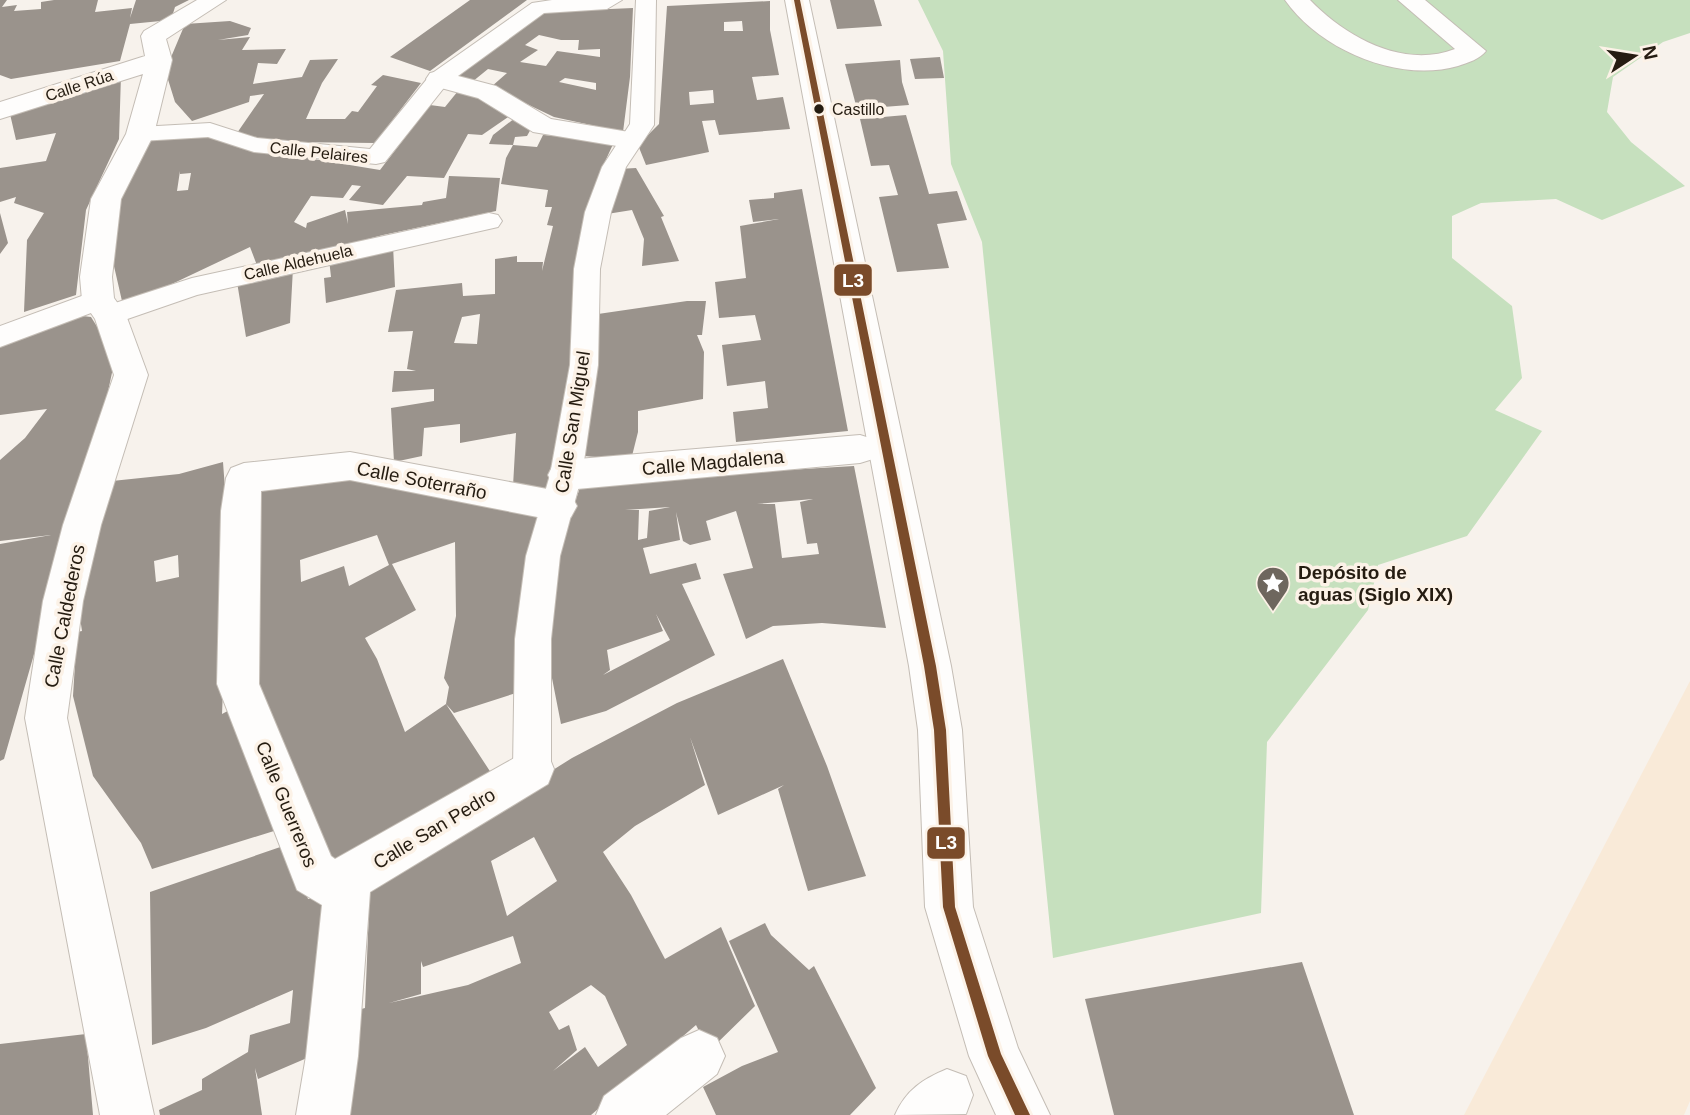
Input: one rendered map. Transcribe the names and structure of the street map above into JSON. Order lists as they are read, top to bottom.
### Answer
{
  "streets": {
    "street": [
      "Calle Rúa",
      "Calle Magdalena",
      "Calle Soterraño",
      "Calle Caldederos",
      "Calle Guerreros",
      "Calle San Pedro"
    ],
    "lane": ["Calle Pelaires", "Calle Aldehuela", "Calle San Miguel"]
  },
  "crossings": [
    ["Calle Rúa", "Calle Caldederos"],
    ["Calle Pelaires", "Calle Caldederos"],
    ["Calle Aldehuela", "Calle Caldederos"],
    ["Calle San Miguel", "Calle Magdalena"],
    ["Calle San Miguel", "Calle Soterraño"],
    ["Calle San Miguel", "Calle San Pedro"],
    ["Calle Magdalena", "Calle Soterraño"],
    ["Calle Soterraño", "Calle Guerreros"],
    ["Calle Guerreros", "Calle San Pedro"]
  ],
  "places": {
    "other": ["Castillo"],
    "place": ["Depósito de aguas (Siglo XIX)"]
  },
  "lines": ["transit line L3"],
  "north": "right"
}
